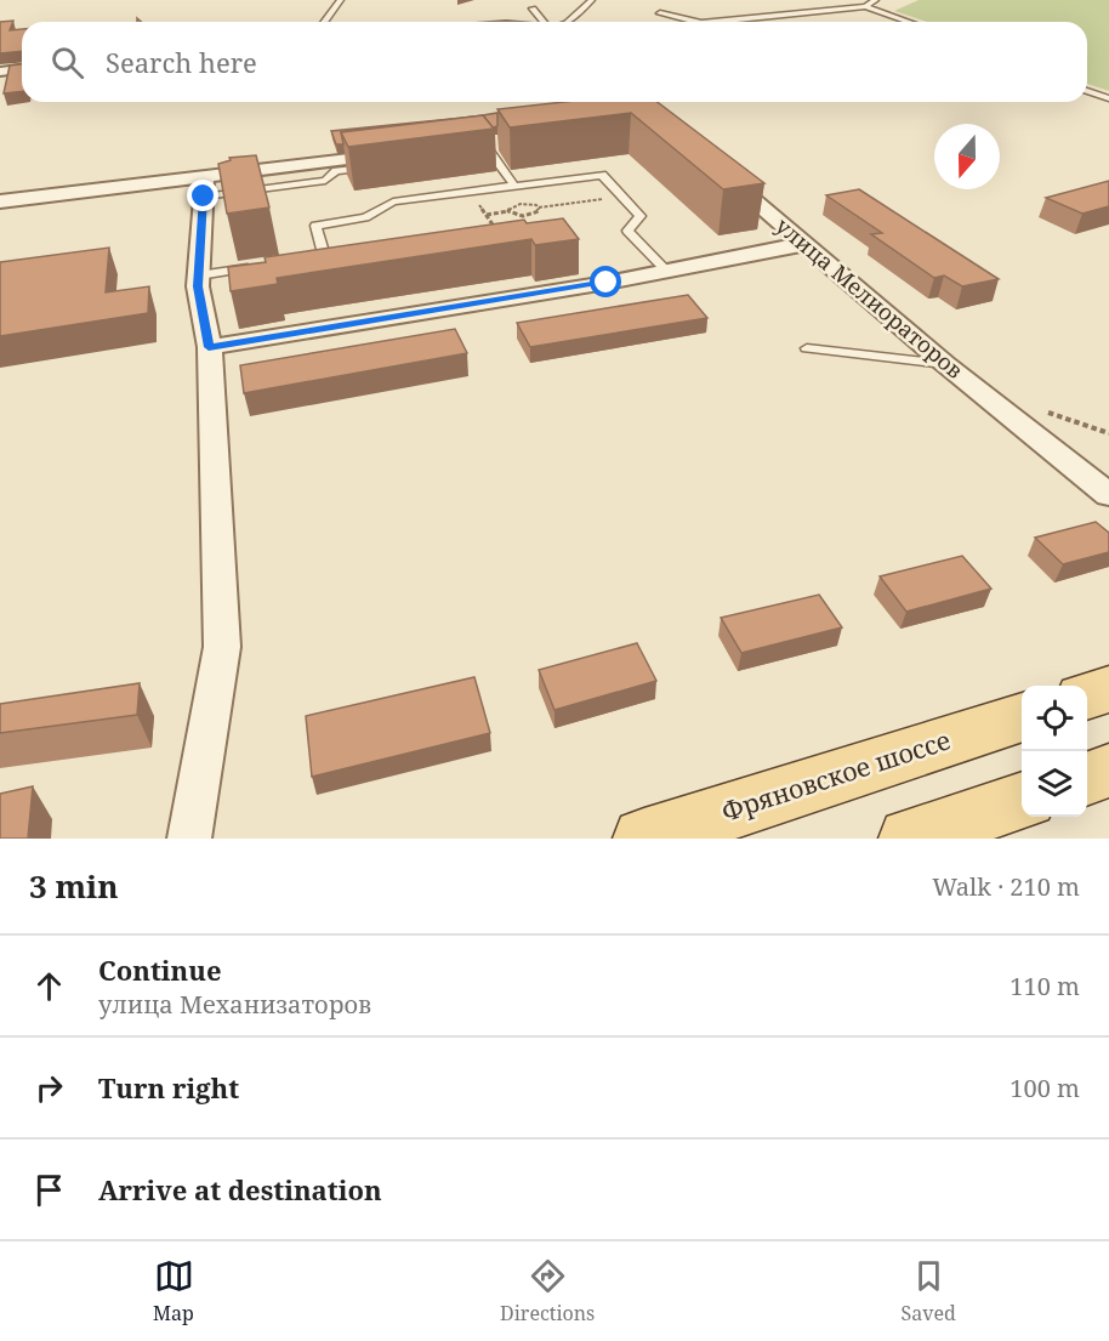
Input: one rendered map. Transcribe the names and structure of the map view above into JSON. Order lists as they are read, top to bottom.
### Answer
{
  "streets": {
    "main road": ["Фряновское шоссе"],
    "street": ["улица Мелиораторов"]
  },
  "north": "bottom",
  "page": {
    "search": "Search here",
    "heading": ["3 min", "Walk · 210 m"],
    "list": [
      ["Continue", "улица Механизаторов", "110 m"],
      ["Turn right", "100 m"],
      "Arrive at destination"
    ],
    "nav": ["Map", "Directions", "Saved"]
  }
}
